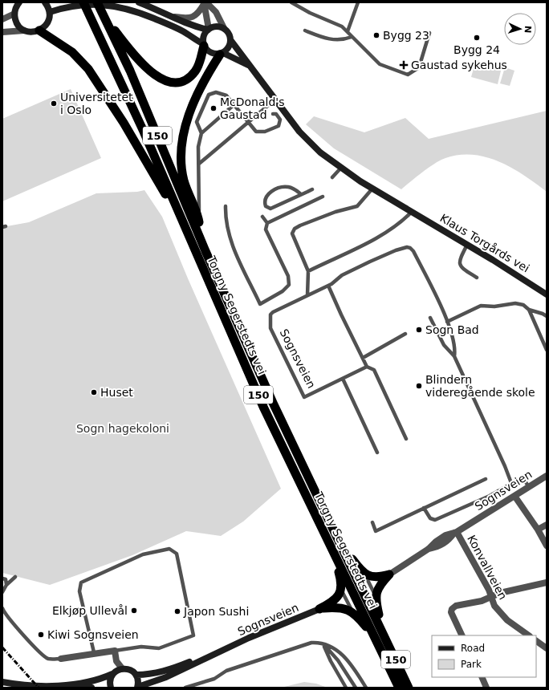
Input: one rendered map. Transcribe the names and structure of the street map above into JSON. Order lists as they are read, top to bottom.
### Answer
{
  "streets": {
    "highway": ["150", "Torgny Segerstedts vei"],
    "main road": ["Klaus Torgårds vei", "Sognsveien"],
    "street": ["Konvallveien"]
  },
  "crossings": [
    ["Sognsveien", "Konvallveien"]
  ],
  "parks": ["Sogn hagekoloni"],
  "places": {
    "other": [
      "Bygg 23",
      "Bygg 24",
      "Universitetet i Oslo",
      "McDonald's Gaustad",
      "Sogn Bad",
      "Blindern videregående skole",
      "Huset",
      "Elkjøp Ullevål",
      "Japon Sushi",
      "Kiwi Sognsveien"
    ],
    "health": ["Gaustad sykehus"]
  },
  "legend": ["Road", "Park"],
  "north": "right"
}
